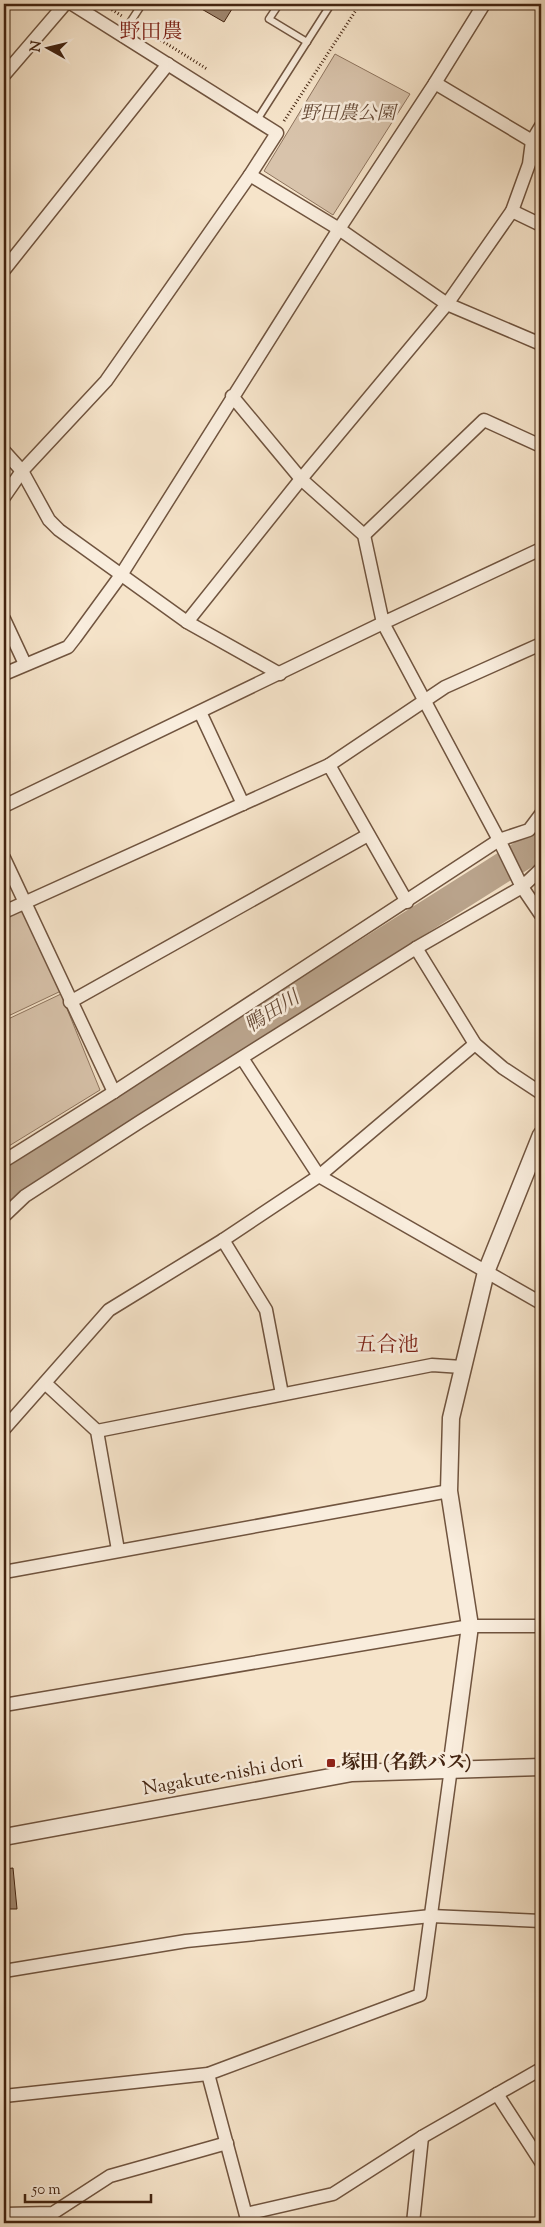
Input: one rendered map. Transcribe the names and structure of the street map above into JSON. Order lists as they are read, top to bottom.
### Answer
{
  "streets": {
    "street": ["Nagakute-nishi dori"]
  },
  "districts": ["野田農", "五合池"],
  "water": ["鴨田川"],
  "parks": ["野田農公園"],
  "places": {
    "transit": ["塚田 (名鉄バス)"]
  },
  "scale_bar": "50 m",
  "north": "left"
}
